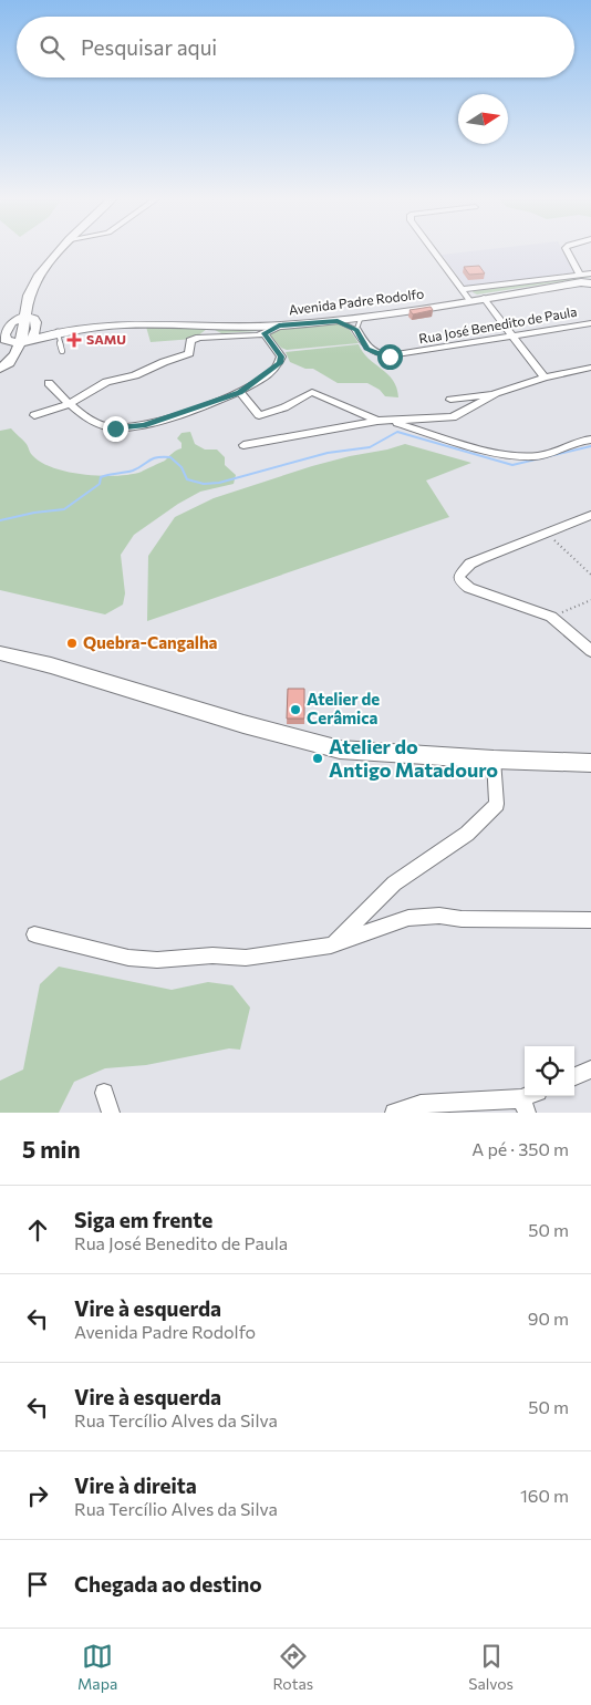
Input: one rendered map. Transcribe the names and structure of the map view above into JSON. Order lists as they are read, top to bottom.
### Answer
{
  "streets": {
    "street": ["Avenida Padre Rodolfo", "Rua José Benedito de Paula"]
  },
  "places": {
    "health": ["SAMU"],
    "other": ["Quebra-Cangalha", "Atelier de Cerâmica", "Atelier do Antigo Matadouro"]
  },
  "north": "right",
  "page": {
    "search": "Pesquisar aqui",
    "heading": ["5 min", "A pé · 350 m"],
    "list": [
      ["Siga em frente", "Rua José Benedito de Paula", "50 m"],
      ["Vire à esquerda", "Avenida Padre Rodolfo", "90 m"],
      ["Vire à esquerda", "Rua Tercílio Alves da Silva", "50 m"],
      ["Vire à direita", "Rua Tercílio Alves da Silva", "160 m"],
      "Chegada ao destino"
    ],
    "nav": ["Mapa", "Rotas", "Salvos"]
  }
}
